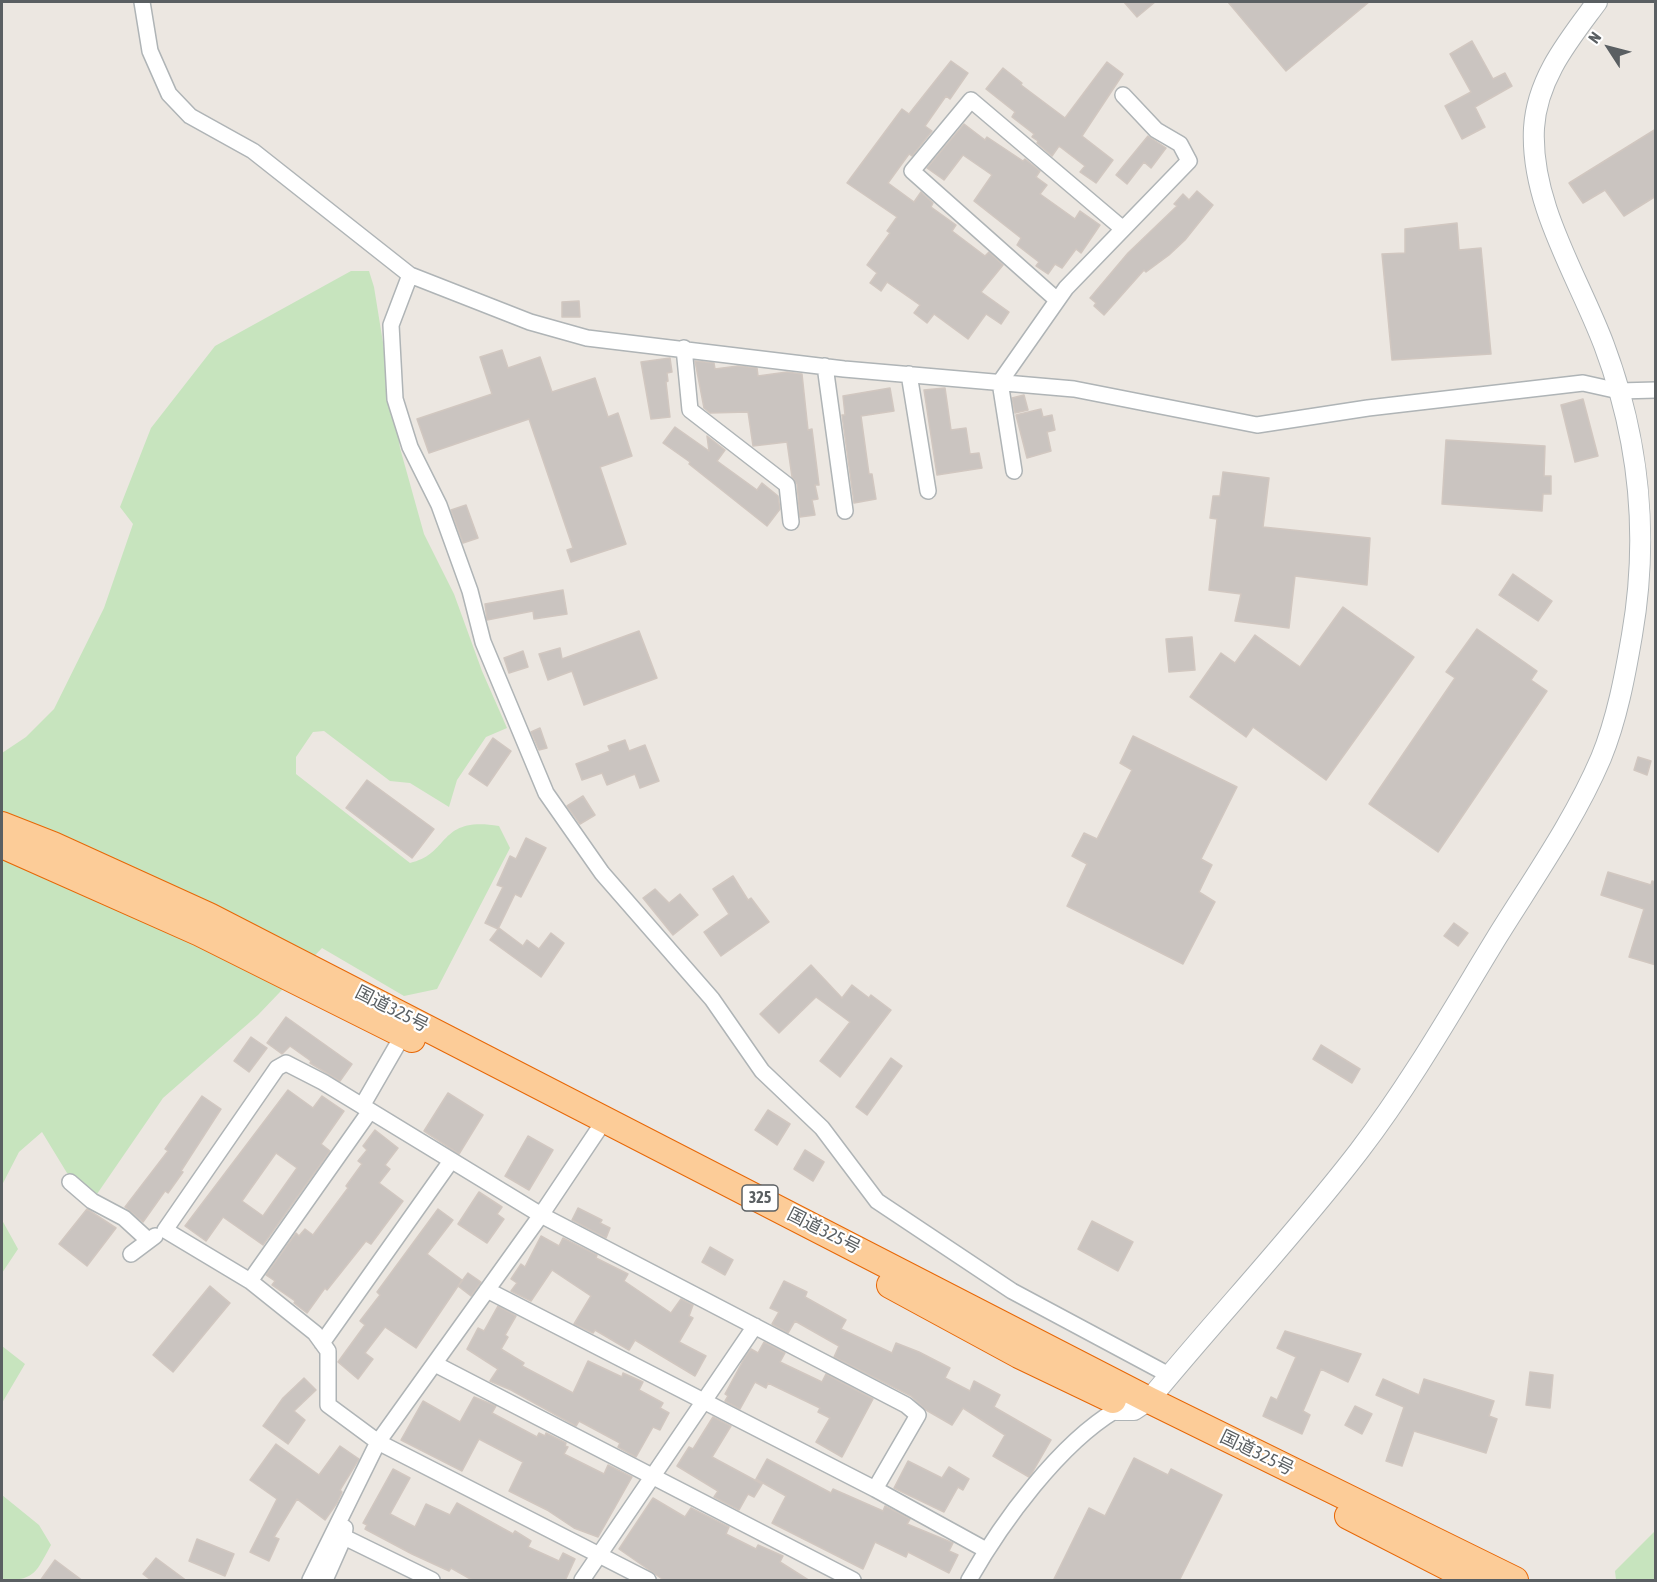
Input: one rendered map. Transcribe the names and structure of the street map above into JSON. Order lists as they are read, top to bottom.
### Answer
{
  "streets": {
    "highway": ["国道325号", "325"]
  },
  "north": "top left"
}
